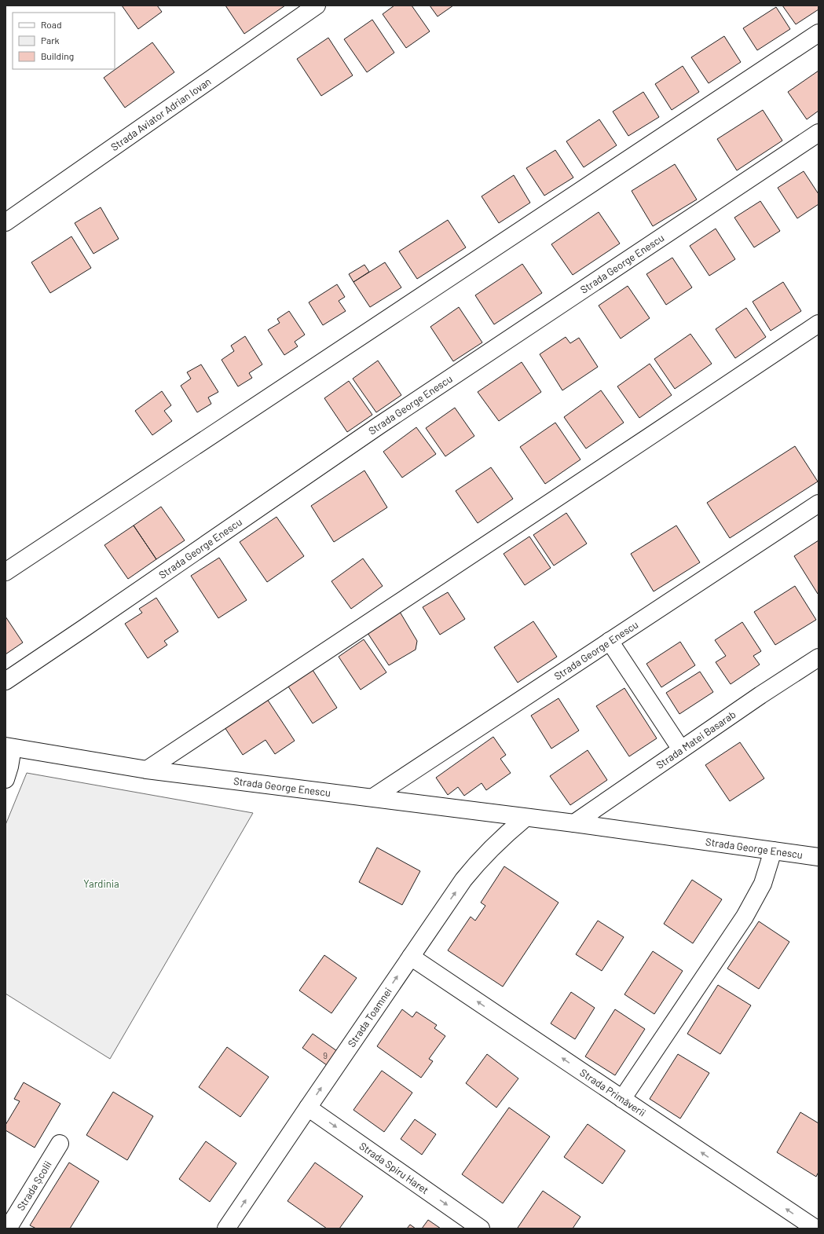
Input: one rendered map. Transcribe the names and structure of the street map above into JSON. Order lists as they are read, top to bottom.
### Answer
{
  "streets": {
    "street": [
      "Strada Aviator Adrian Iovan",
      "Strada George Enescu",
      "Strada Matei Basarab",
      "Strada Toamnei",
      "Strada Primăverii",
      "Strada Spiru Haret",
      "Strada Școlii"
    ]
  },
  "crossings": [
    ["Strada George Enescu", "Strada Matei Basarab"],
    ["Strada George Enescu", "Strada Toamnei"],
    ["Strada Toamnei", "Strada Primăverii"],
    ["Strada Toamnei", "Strada Spiru Haret"]
  ],
  "one_way": ["Strada Toamnei", "Strada Primăverii", "Strada Spiru Haret"],
  "parks": ["Yardinia"],
  "house_numbers": ["9"],
  "legend": ["Road", "Park", "Building"]
}
